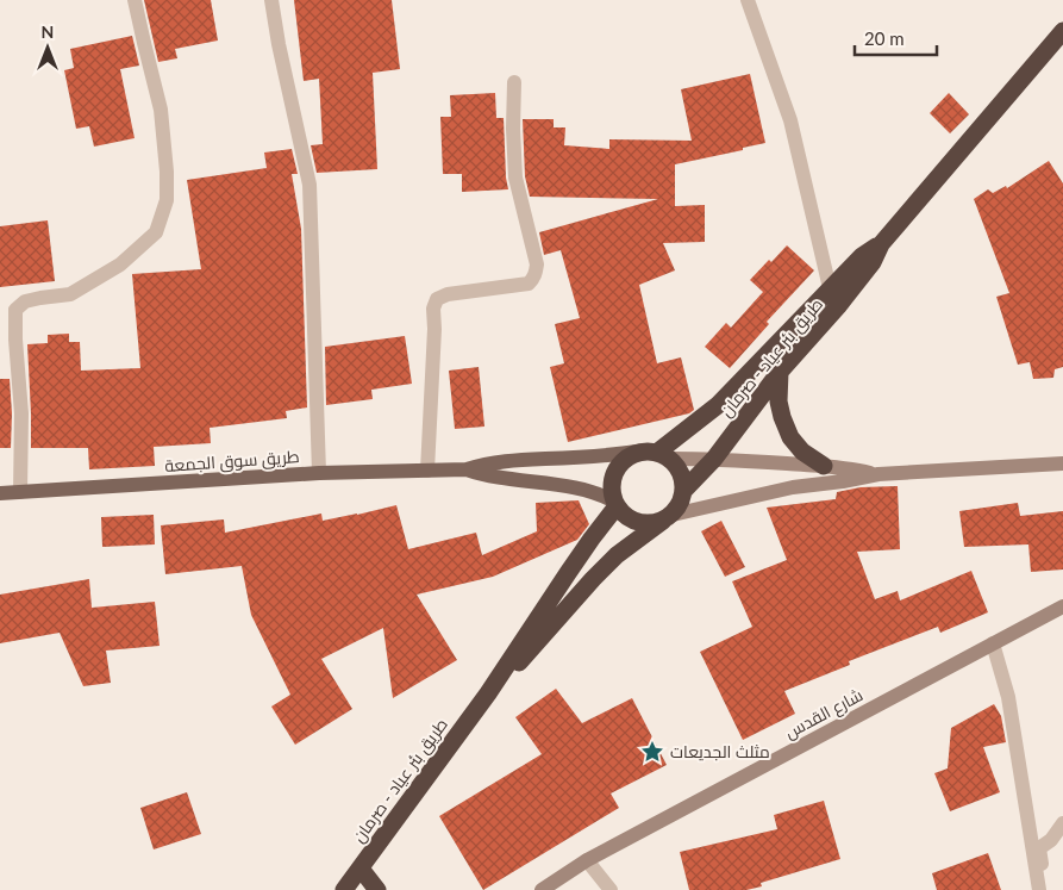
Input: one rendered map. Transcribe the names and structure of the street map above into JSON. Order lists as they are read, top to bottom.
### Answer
{
  "streets": {
    "highway": ["طريق بئر عياد - صرمان"],
    "main road": ["طريق سوق الجمعة"],
    "street": ["شارع القدس"]
  },
  "crossings": [
    ["طريق بئر عياد - صرمان", "طريق سوق الجمعة"]
  ],
  "places": {
    "place": ["مثلث الجديعات"]
  },
  "scale_bar": "20 m",
  "north": "top"
}
